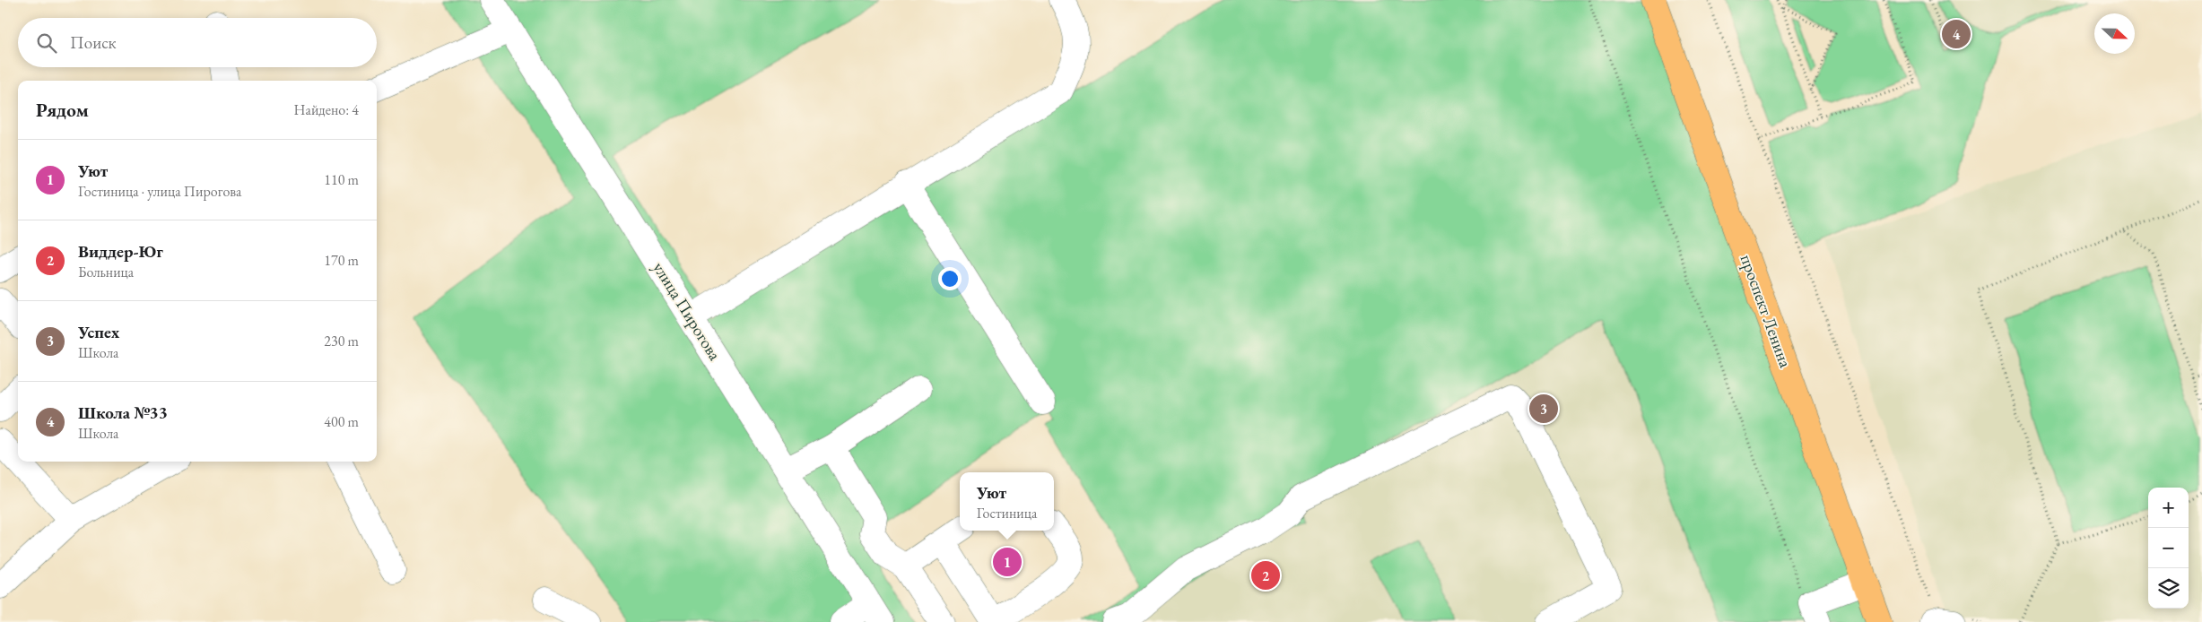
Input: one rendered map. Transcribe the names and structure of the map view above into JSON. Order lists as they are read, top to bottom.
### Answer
{
  "streets": {
    "main road": ["проспект Ленина"],
    "street": ["улица Пирогова"]
  },
  "north": "right",
  "page": {
    "pins": [
      "4",
      "3",
      "1",
      "2"
    ],
    "search": "Поиск",
    "heading": ["Рядом", "Найдено: 4"],
    "list": [
      {
        "mark": "1",
        "name": "Уют",
        "note": "Гостиница · улица Пирогова",
        "value": "110 m"
      },
      {
        "mark": "2",
        "name": "Виддер-Юг",
        "note": "Больница",
        "value": "170 m"
      },
      {
        "mark": "3",
        "name": "Успех",
        "note": "Школа",
        "value": "230 m"
      },
      {
        "mark": "4",
        "name": "Школа №33",
        "note": "Школа",
        "value": "400 m"
      }
    ],
    "popup": ["Уют", "Гостиница"],
    "map_buttons": ["+", "−"]
  }
}
